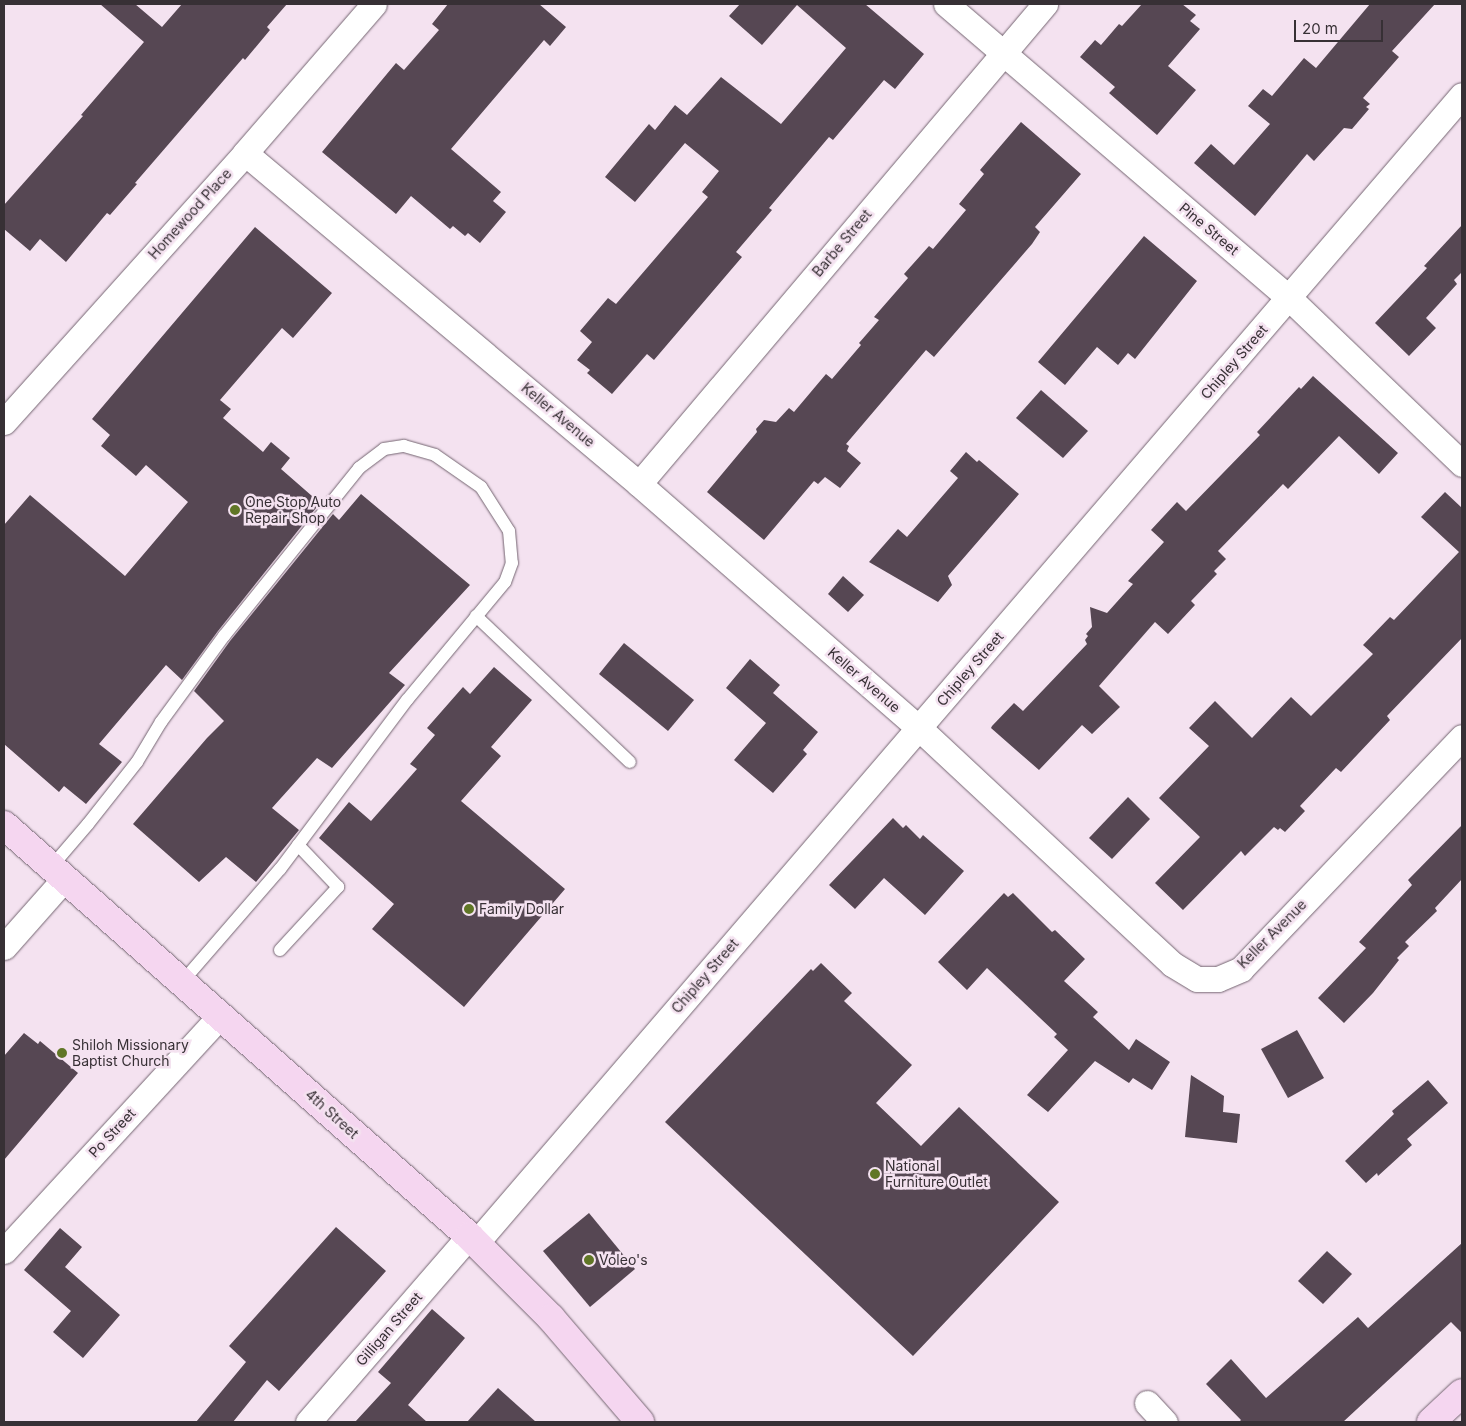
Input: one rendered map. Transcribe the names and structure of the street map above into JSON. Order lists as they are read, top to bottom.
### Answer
{
  "streets": {
    "main road": ["4th Street"],
    "street": [
      "Homewood Place",
      "Pine Street",
      "Barbe Street",
      "Chipley Street",
      "Keller Avenue",
      "Po Street",
      "Gilligan Street"
    ]
  },
  "crossings": [
    ["Homewood Place", "Keller Avenue"],
    ["Pine Street", "Barbe Street"],
    ["Pine Street", "Chipley Street"],
    ["Barbe Street", "Keller Avenue"],
    ["Chipley Street", "Keller Avenue"],
    ["Chipley Street", "4th Street"],
    ["Chipley Street", "Gilligan Street"],
    ["4th Street", "Po Street"],
    ["4th Street", "Gilligan Street"]
  ],
  "places": [
    "One Stop Auto Repair Shop",
    "Family Dollar",
    "Shiloh Missionary Baptist Church",
    "National Furniture Outlet",
    "Voleo's"
  ],
  "scale_bar": "20 m"
}
